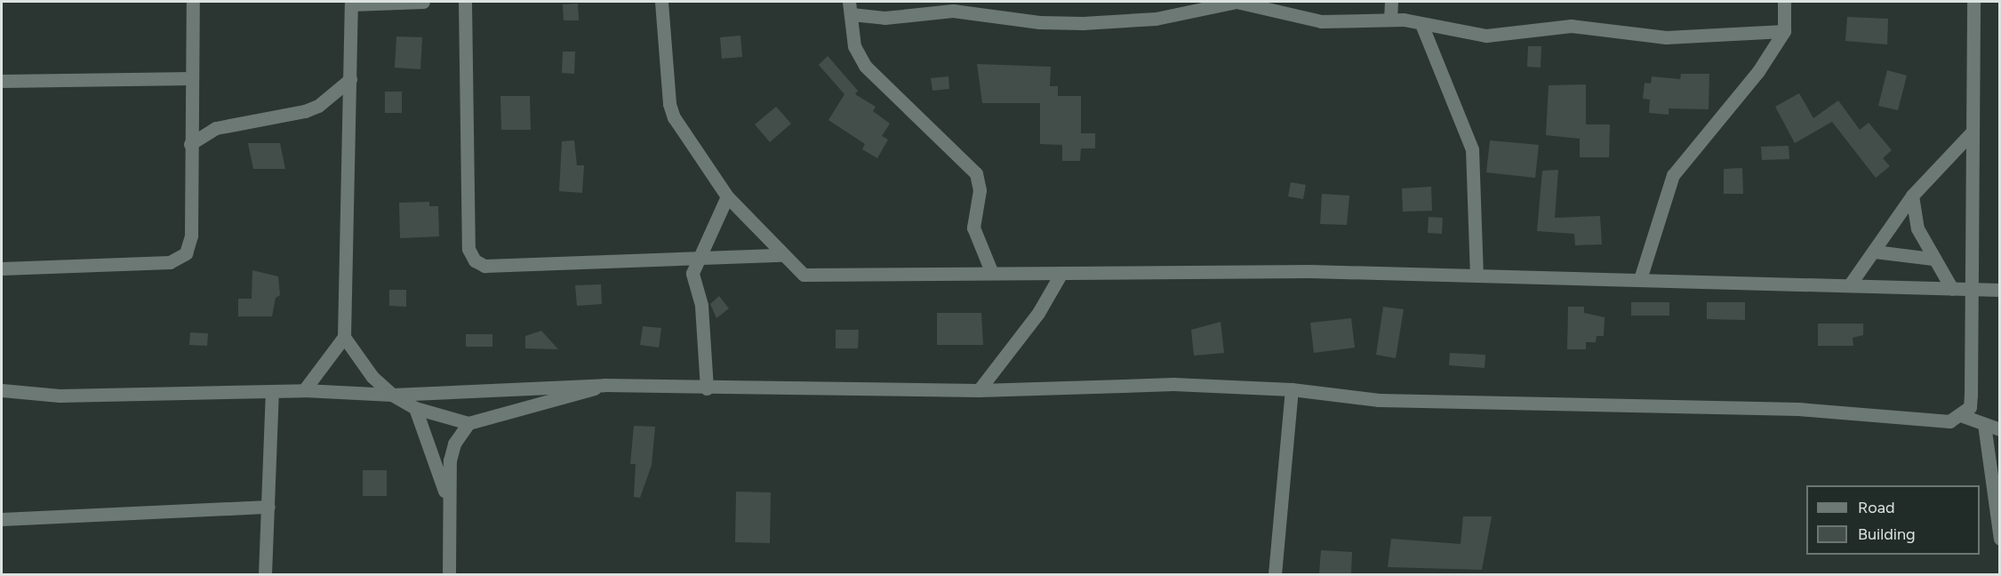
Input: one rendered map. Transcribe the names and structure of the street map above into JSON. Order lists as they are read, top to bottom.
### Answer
{
  "legend": ["Road", "Building"]
}
